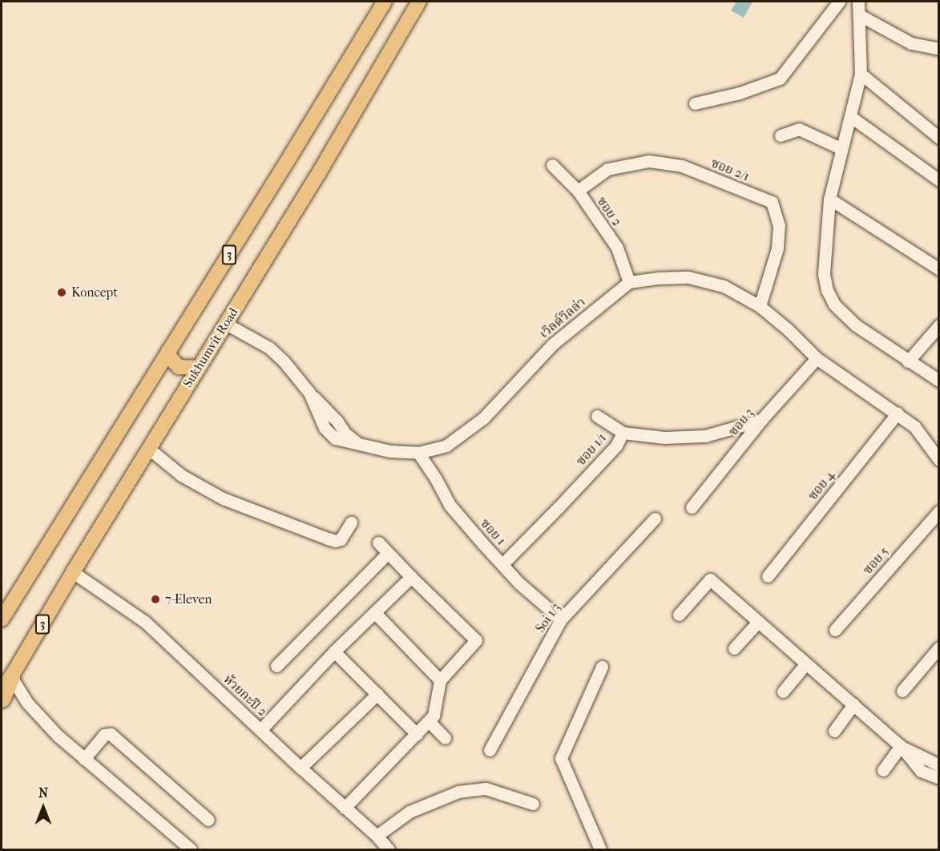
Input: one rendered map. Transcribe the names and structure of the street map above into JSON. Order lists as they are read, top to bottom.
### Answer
{
  "streets": {
    "main road": ["3", "Sukhumvit Road"],
    "street": [
      "ซอย 2/1",
      "ซอย 2",
      "เวิลด์วิลล่า",
      "ซอย 3",
      "ซอย 1/1",
      "ซอย 4",
      "ซอย 1",
      "ซอย 5",
      "Soi 1/3",
      "ห้วยกะปิ 2"
    ]
  },
  "crossings": [
    ["ซอย 2/1", "ซอย 2"],
    ["ซอย 2", "เวิลด์วิลล่า"],
    ["เวิลด์วิลล่า", "Sukhumvit Road"],
    ["เวิลด์วิลล่า", "ซอย 1"],
    ["Sukhumvit Road", "ห้วยกะปิ 2"],
    ["ซอย 3", "ซอย 1/1"],
    ["ซอย 1/1", "ซอย 1"],
    ["ซอย 1", "Soi 1/3"]
  ],
  "places": ["Koncept", "7-Eleven"],
  "north": "top"
}
